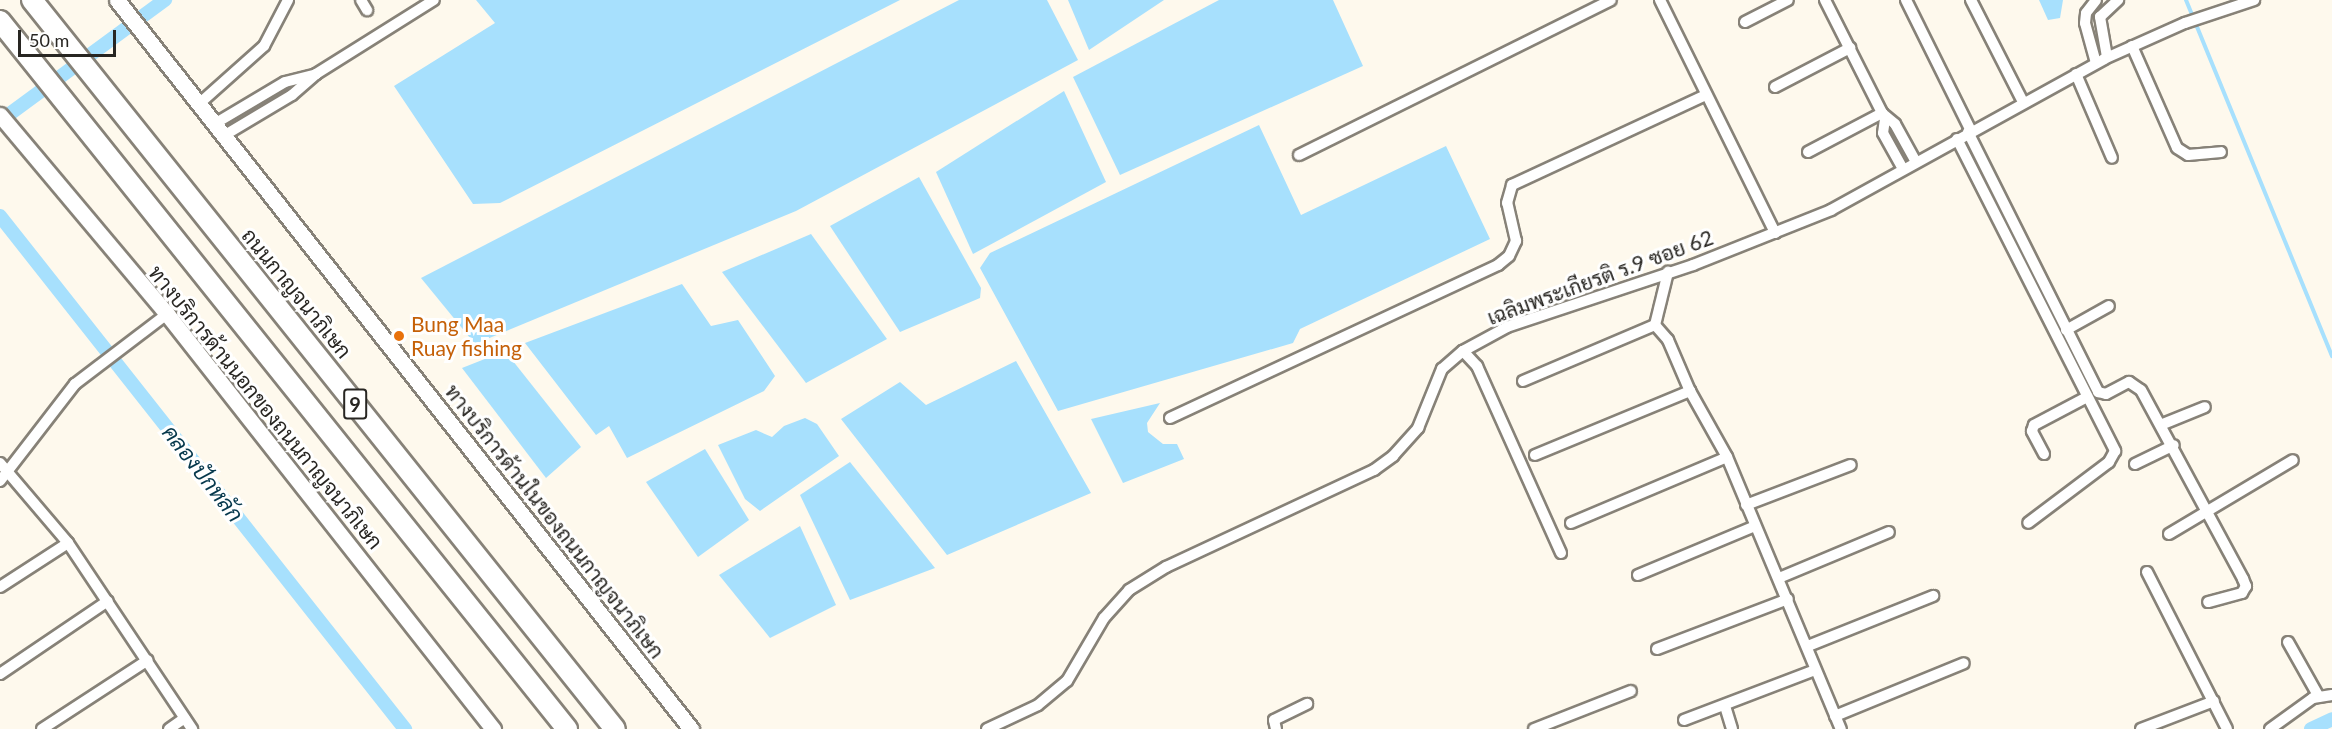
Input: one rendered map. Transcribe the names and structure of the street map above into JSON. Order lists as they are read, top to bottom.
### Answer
{
  "streets": {
    "highway": ["ถนนกาญจนาภิเษก", "9"],
    "main road": ["ทางบริการด้านนอกของถนนกาญจนาภิเษก", "ทางบริการด้านในของถนนกาญจนาภิเษก"],
    "street": ["เฉลิมพระเกียรติ ร.9 ซอย 62"]
  },
  "water": ["คลองปักหลัก"],
  "places": ["Bung Maa Ruay fishing"],
  "scale_bar": "50 m"
}
